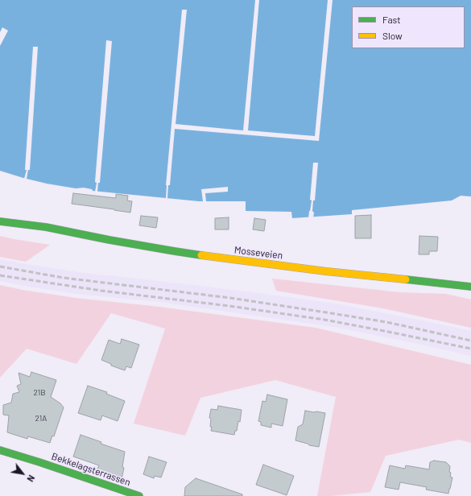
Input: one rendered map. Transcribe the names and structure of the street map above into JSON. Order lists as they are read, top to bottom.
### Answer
{
  "streets": {
    "main road": ["Mosseveien", "Bekkelagsterrassen"]
  },
  "house_numbers": ["21B", "21A"],
  "legend": ["Fast", "Slow"],
  "north": "bottom right"
}
